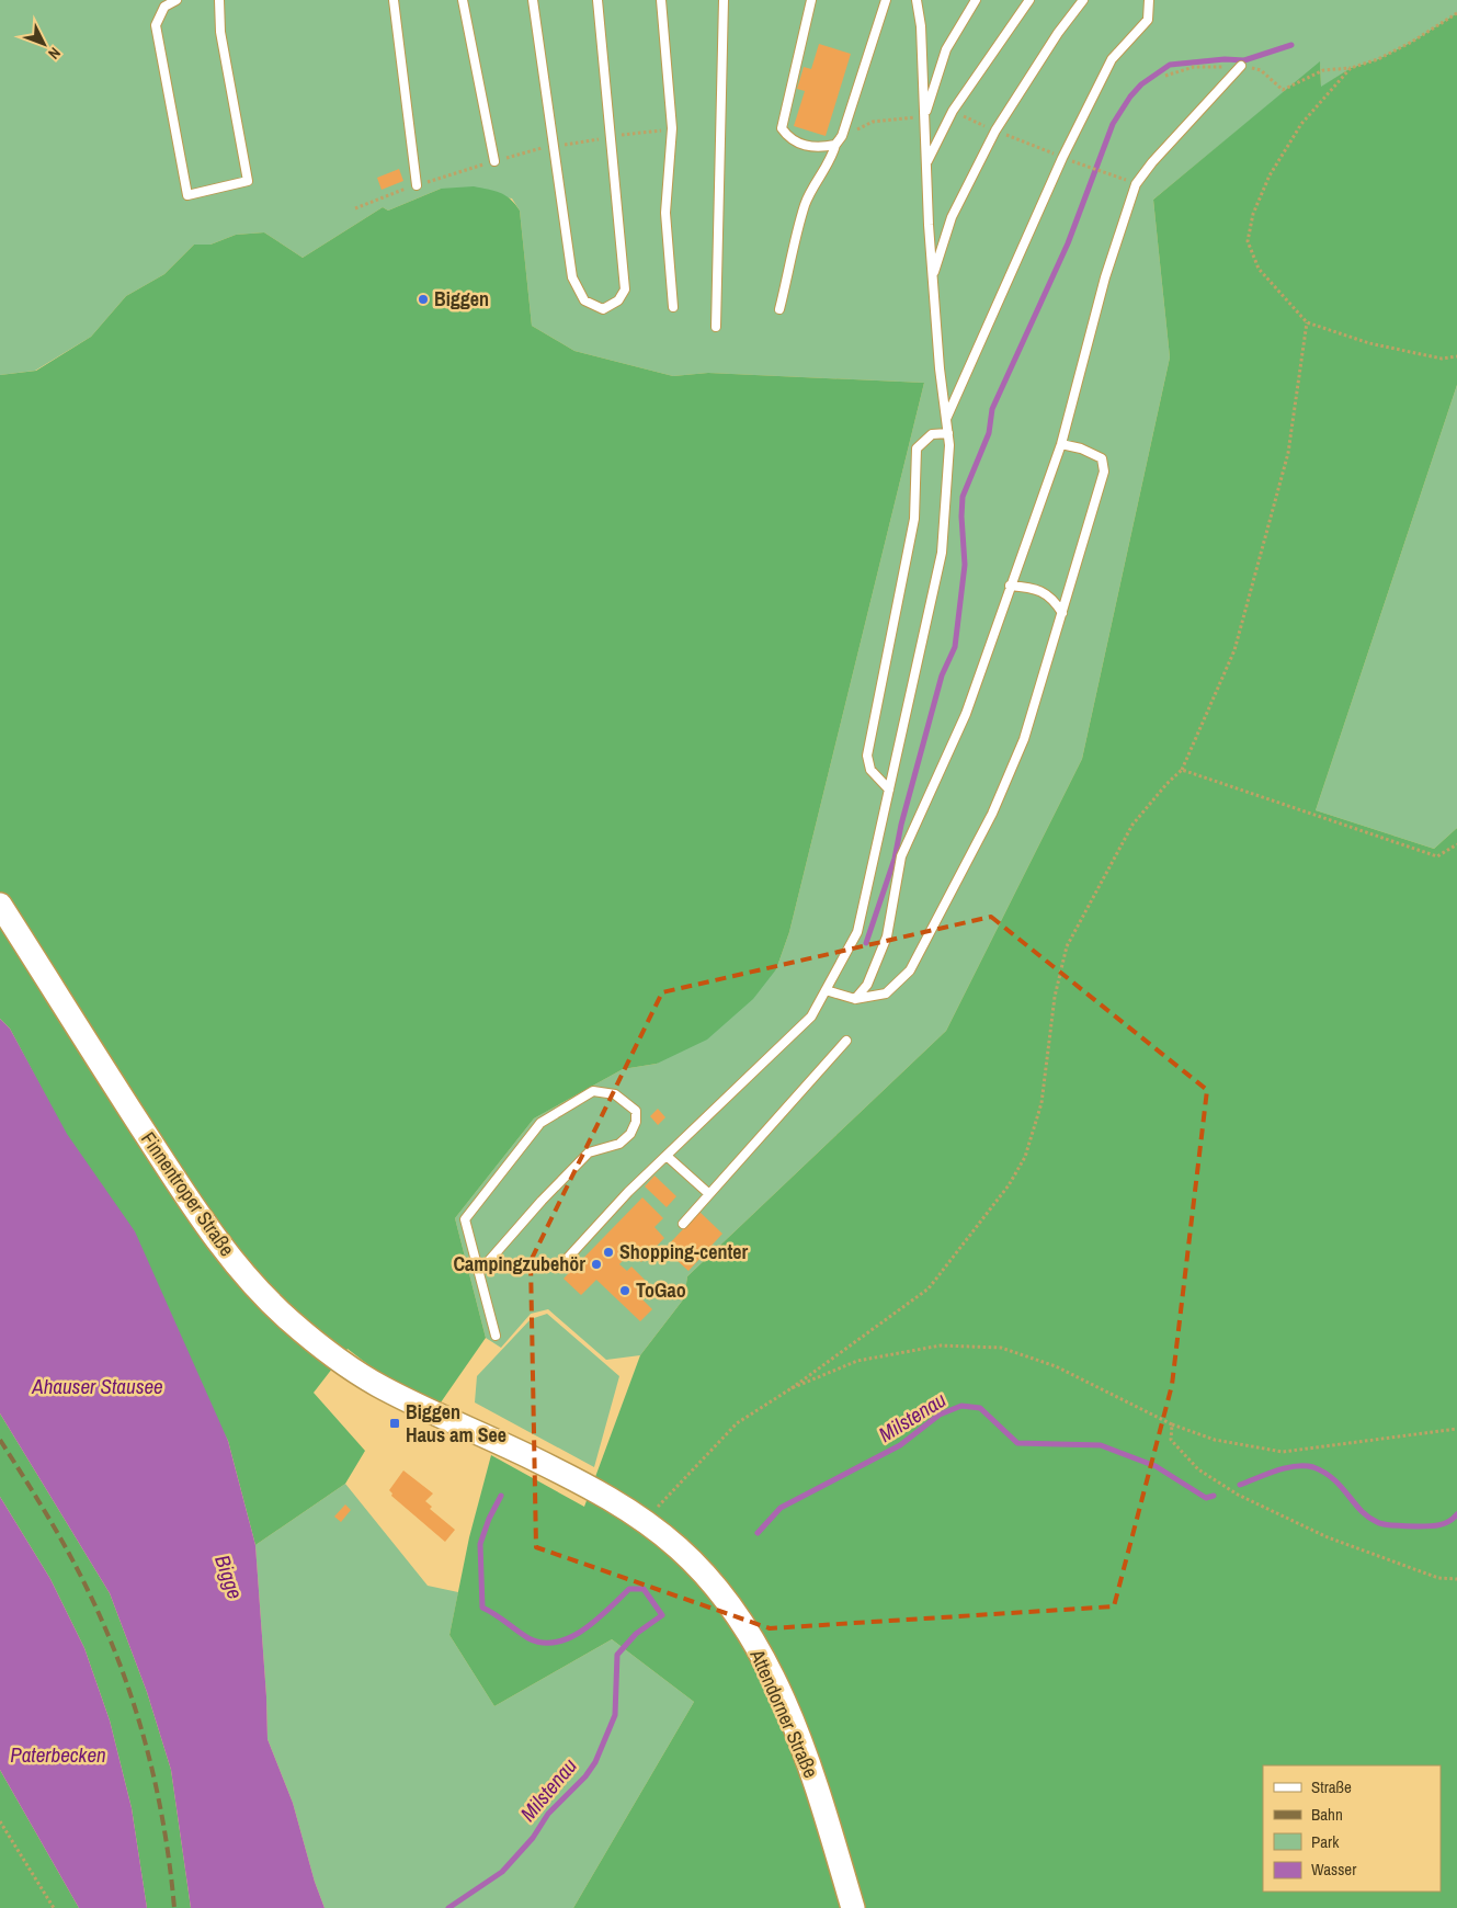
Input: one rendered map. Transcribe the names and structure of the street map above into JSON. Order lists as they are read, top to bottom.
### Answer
{
  "streets": {
    "main road": ["Finnentroper Straße", "Attendorner Straße"]
  },
  "crossings": [
    ["Finnentroper Straße", "Attendorner Straße"]
  ],
  "water": [
    "Ahauser Stausee",
    "Milstenau",
    "Bigge",
    "Paterbecken"
  ],
  "places": {
    "other": [
      "Biggen",
      "Shopping-center",
      "Campingzubehör",
      "ToGao"
    ],
    "transit": ["Biggen Haus am See"]
  },
  "legend": [
    "Straße",
    "Bahn",
    "Park",
    "Wasser"
  ],
  "north": "bottom right"
}
